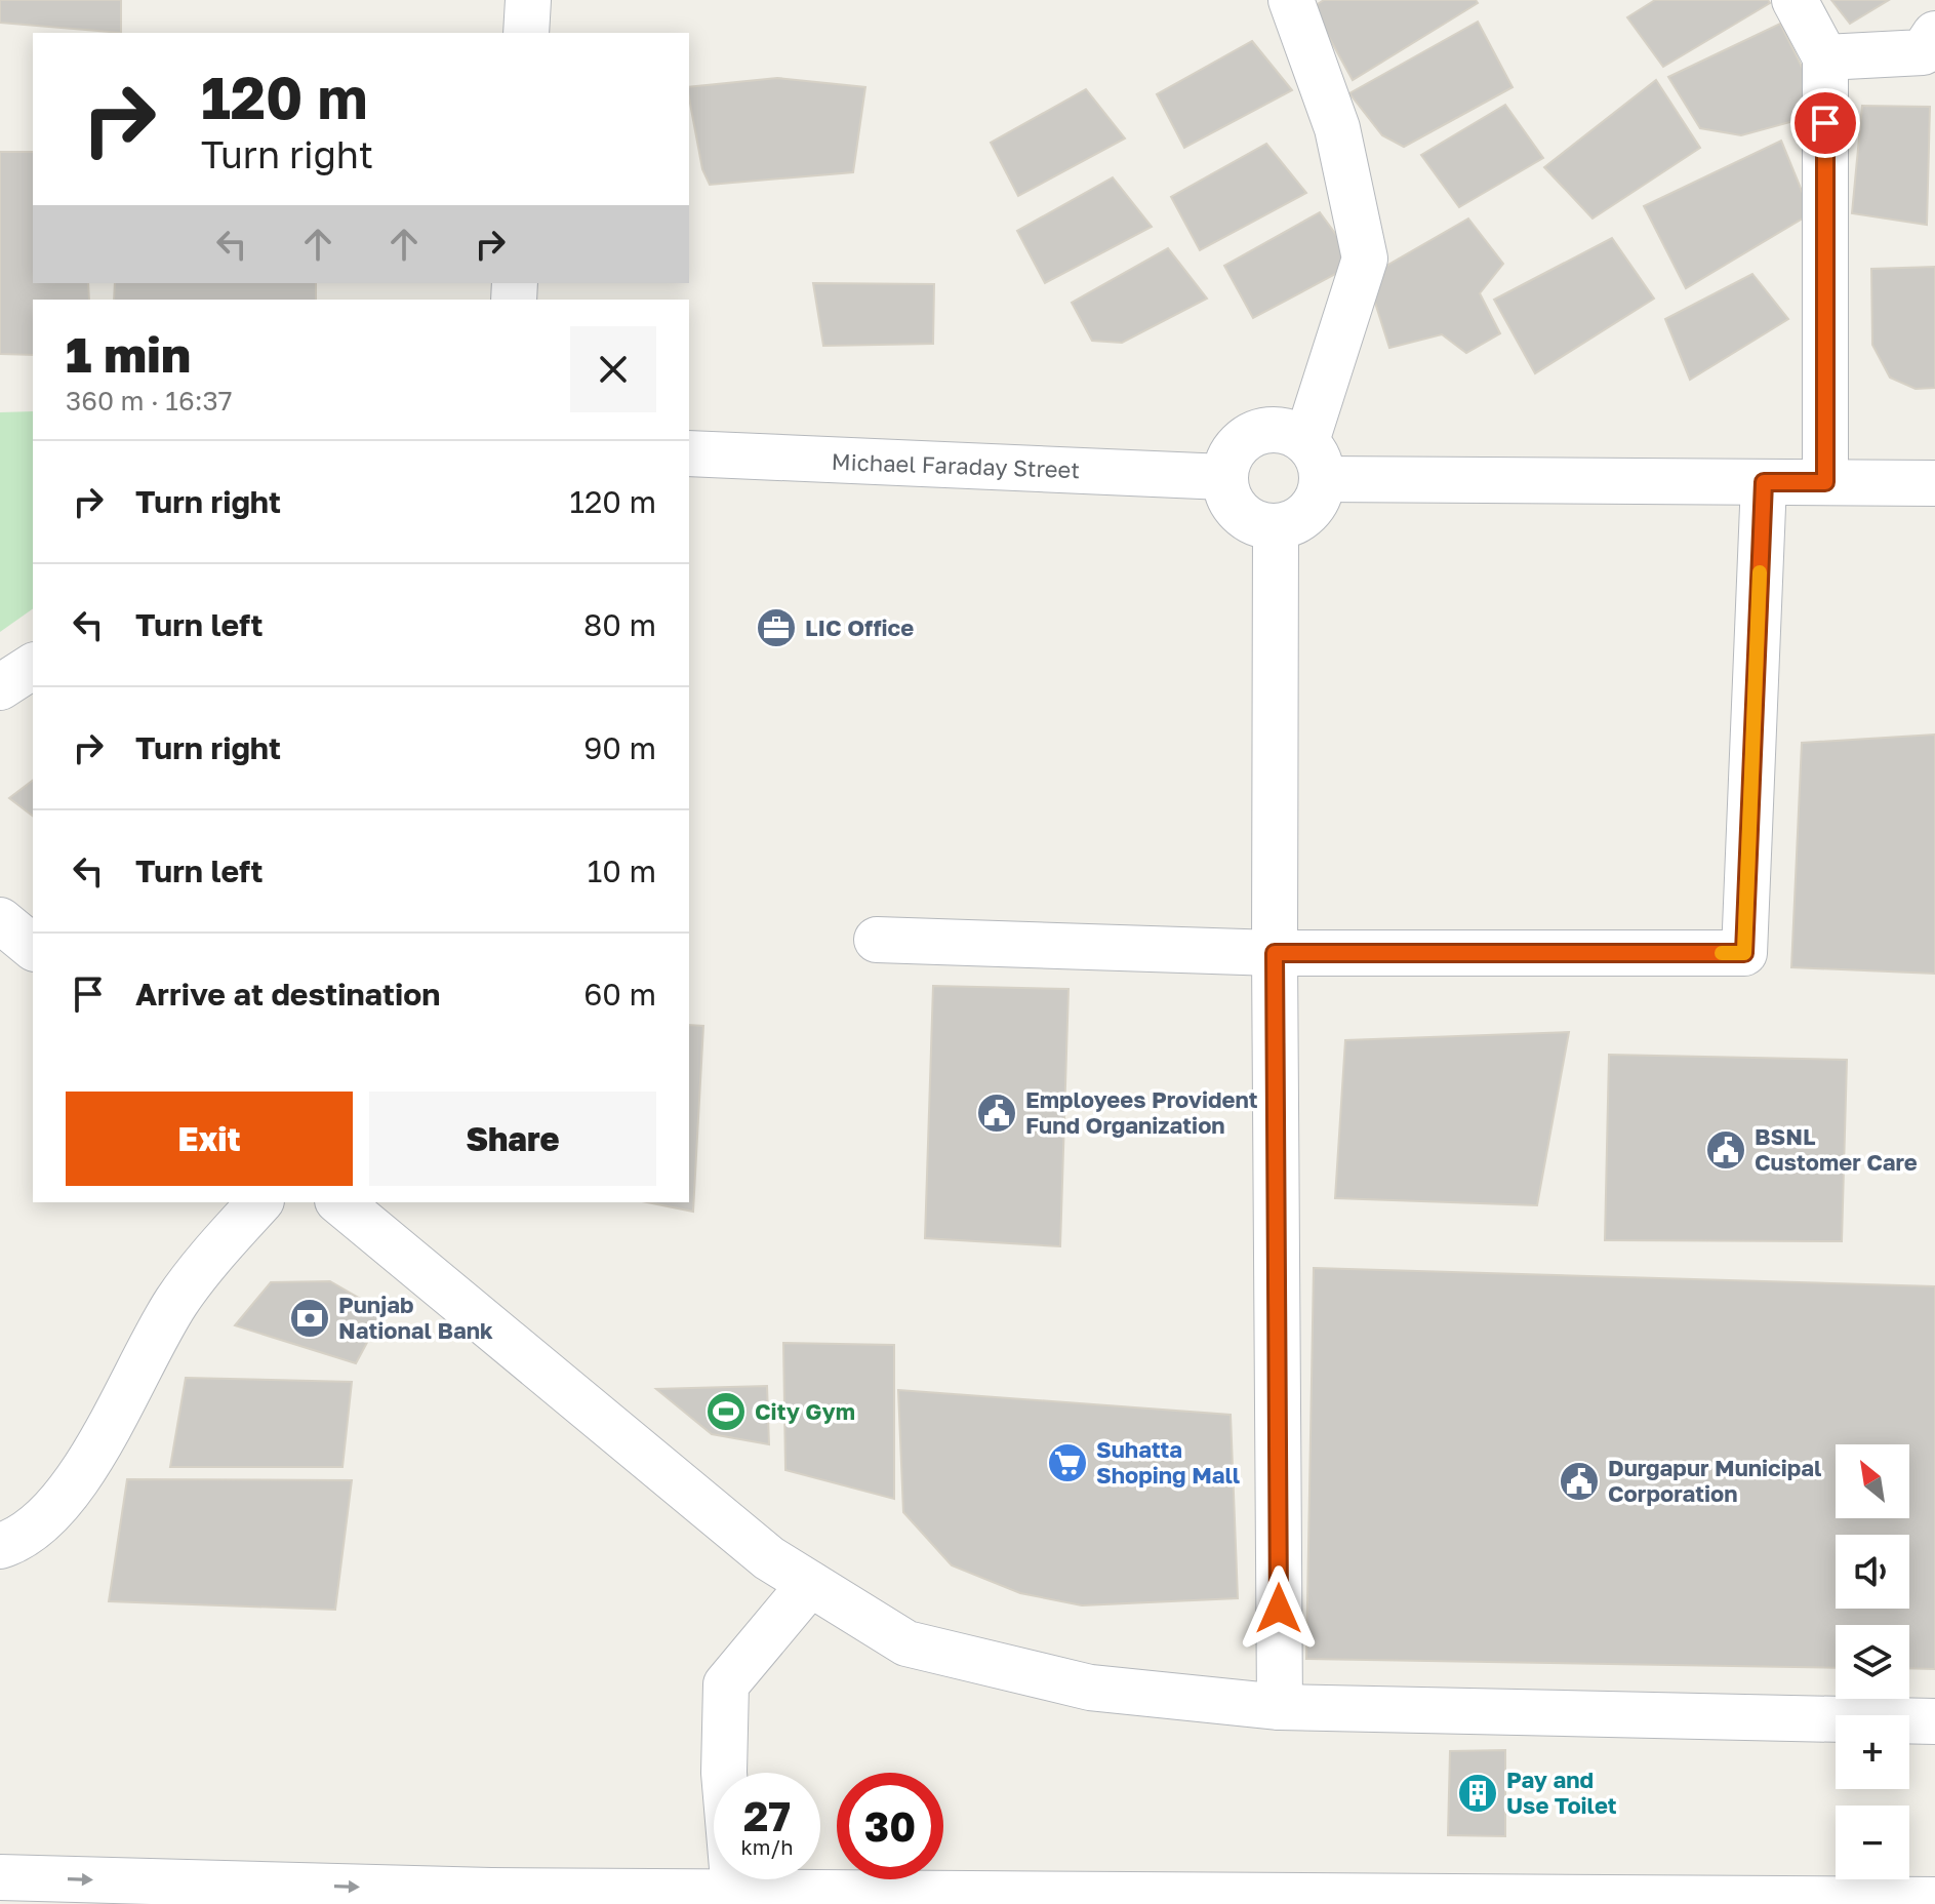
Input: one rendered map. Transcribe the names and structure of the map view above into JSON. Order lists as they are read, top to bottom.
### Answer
{
  "streets": {
    "street": ["Michael Faraday Street"]
  },
  "places": {
    "office": ["LIC Office"],
    "public building": ["Employees Provident Fund Organization", "BSNL Customer Care", "Durgapur Municipal Corporation"],
    "bank": ["Punjab National Bank"],
    "sports": ["City Gym"],
    "supermarket": ["Suhatta Shoping Mall"],
    "building": ["Pay and Use Toilet"]
  },
  "north": "top left",
  "page": {
    "turn": ["120 m", "Turn right"],
    "heading": ["1 min", "360 m · 16:37"],
    "list": [
      {
        "name": "Turn right",
        "value": "120 m"
      },
      {
        "name": "Turn left",
        "value": "80 m"
      },
      {
        "name": "Turn right",
        "value": "90 m"
      },
      {
        "name": "Turn left",
        "value": "10 m"
      },
      {
        "name": "Arrive at destination",
        "value": "60 m"
      }
    ],
    "buttons": ["Exit", "Share"],
    "map_buttons": ["+", "−"],
    "speed": "27 km/h",
    "limit": "30"
  }
}
